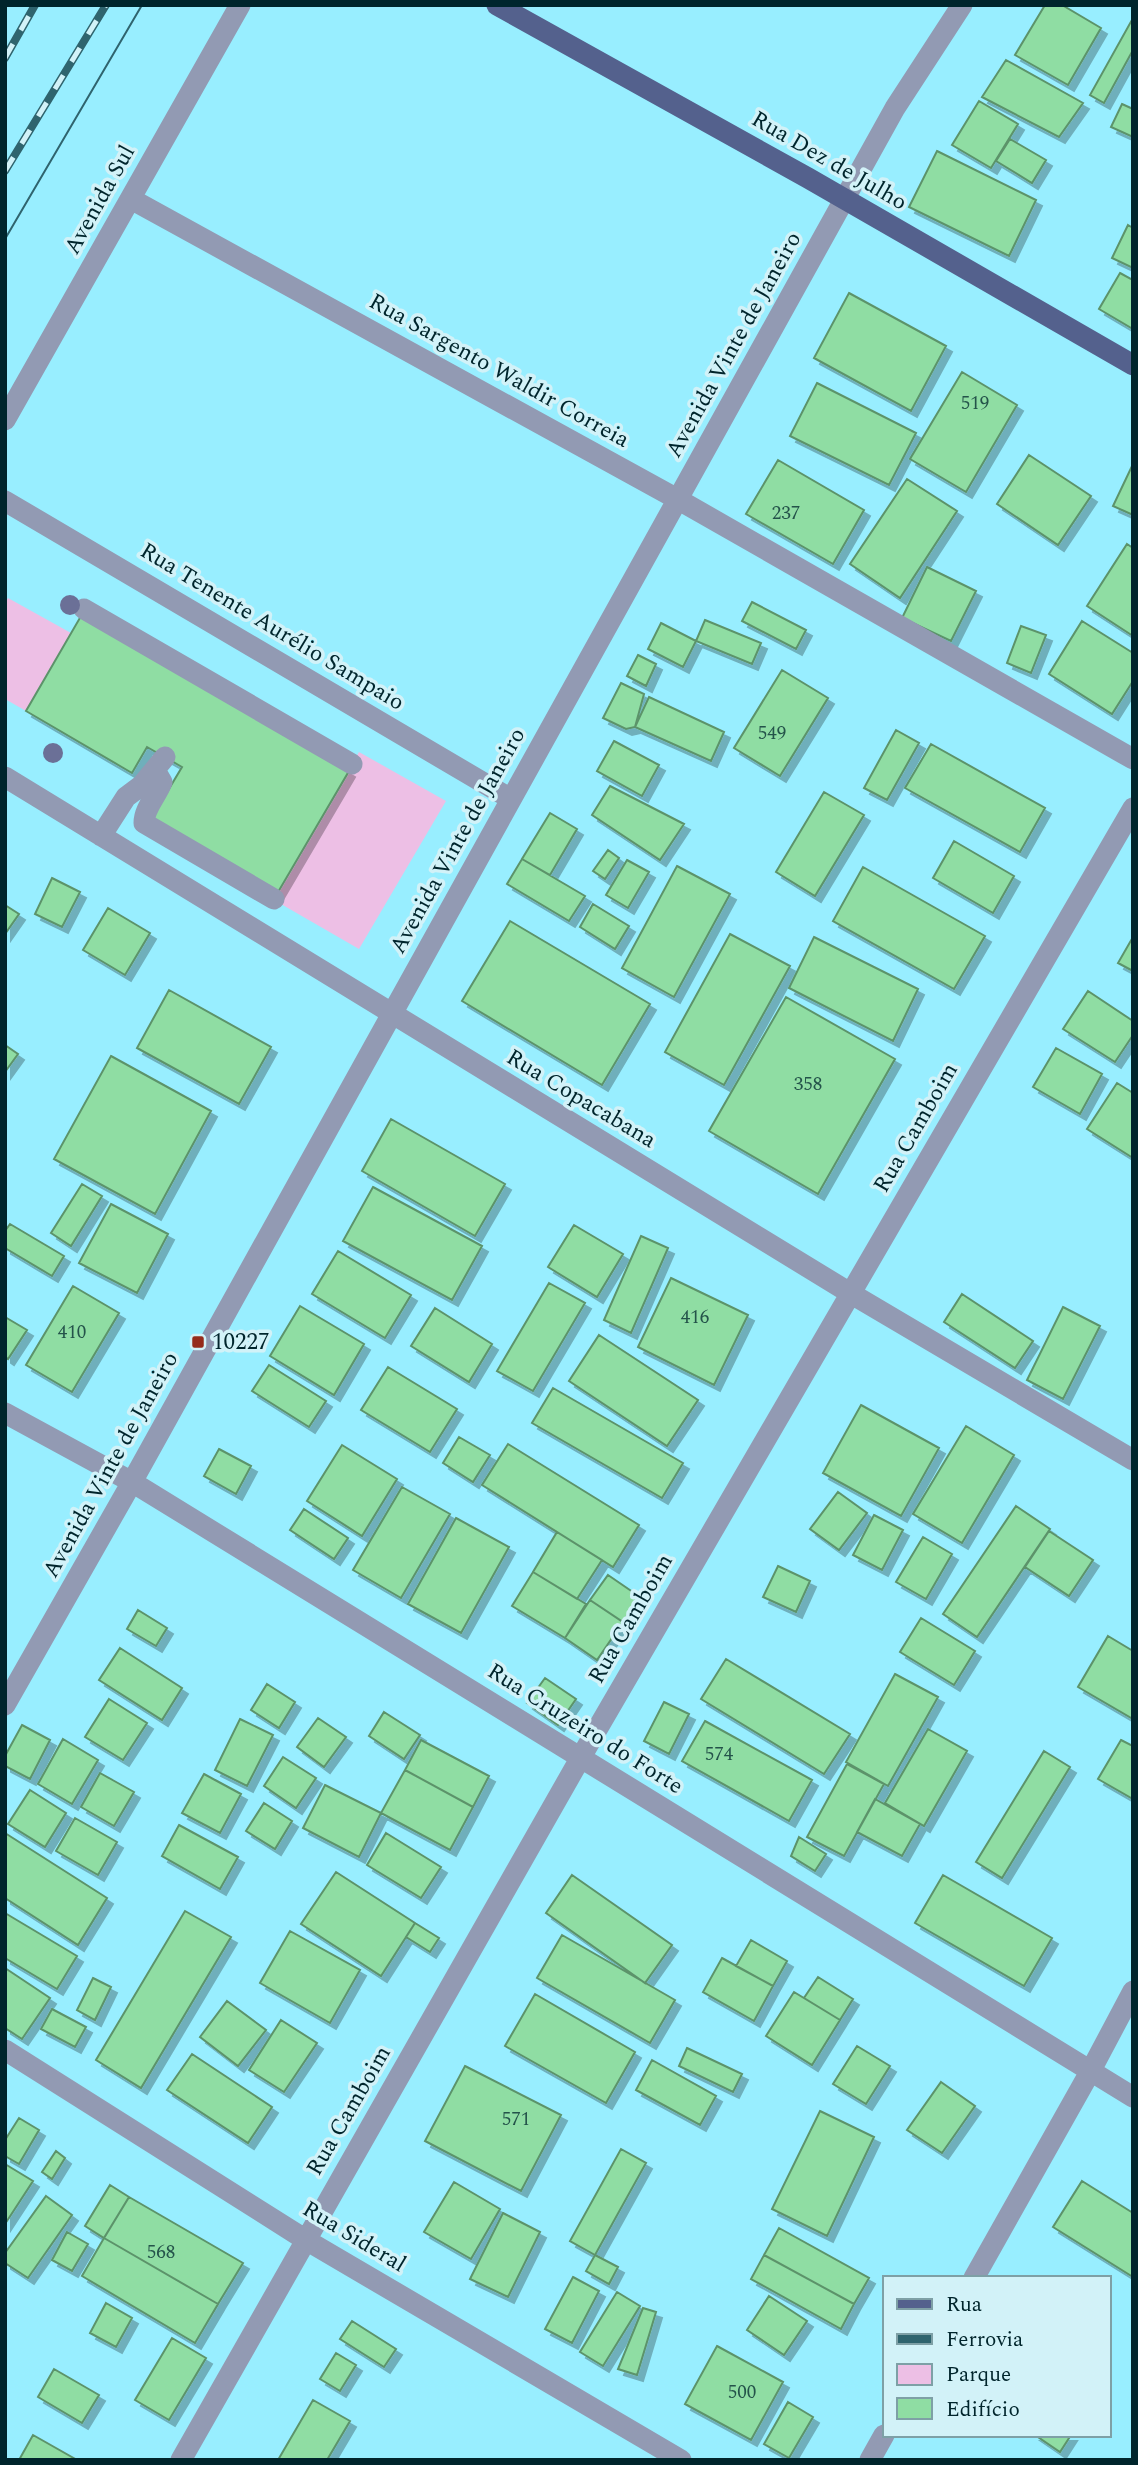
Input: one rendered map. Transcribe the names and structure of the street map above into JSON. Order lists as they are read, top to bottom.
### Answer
{
  "streets": {
    "main road": ["Rua Dez de Julho"],
    "street": [
      "Avenida Sul",
      "Avenida Vinte de Janeiro",
      "Rua Sargento Waldir Correia",
      "Rua Tenente Aurélio Sampaio",
      "Rua Copacabana",
      "Rua Camboim",
      "Rua Cruzeiro do Forte",
      "Rua Sideral"
    ]
  },
  "crossings": [
    ["Rua Dez de Julho", "Avenida Vinte de Janeiro"],
    ["Avenida Sul", "Rua Sargento Waldir Correia"],
    ["Avenida Vinte de Janeiro", "Rua Sargento Waldir Correia"],
    ["Avenida Vinte de Janeiro", "Rua Tenente Aurélio Sampaio"],
    ["Avenida Vinte de Janeiro", "Rua Copacabana"],
    ["Avenida Vinte de Janeiro", "Rua Cruzeiro do Forte"],
    ["Rua Copacabana", "Rua Camboim"],
    ["Rua Camboim", "Rua Cruzeiro do Forte"],
    ["Rua Camboim", "Rua Sideral"]
  ],
  "places": {
    "transit": ["10227"]
  },
  "house_numbers": [
    "519",
    "237",
    "549",
    "358",
    "416",
    "410",
    "574",
    "571",
    "568",
    "500"
  ],
  "legend": [
    "Rua",
    "Ferrovia",
    "Parque",
    "Edifício"
  ]
}
